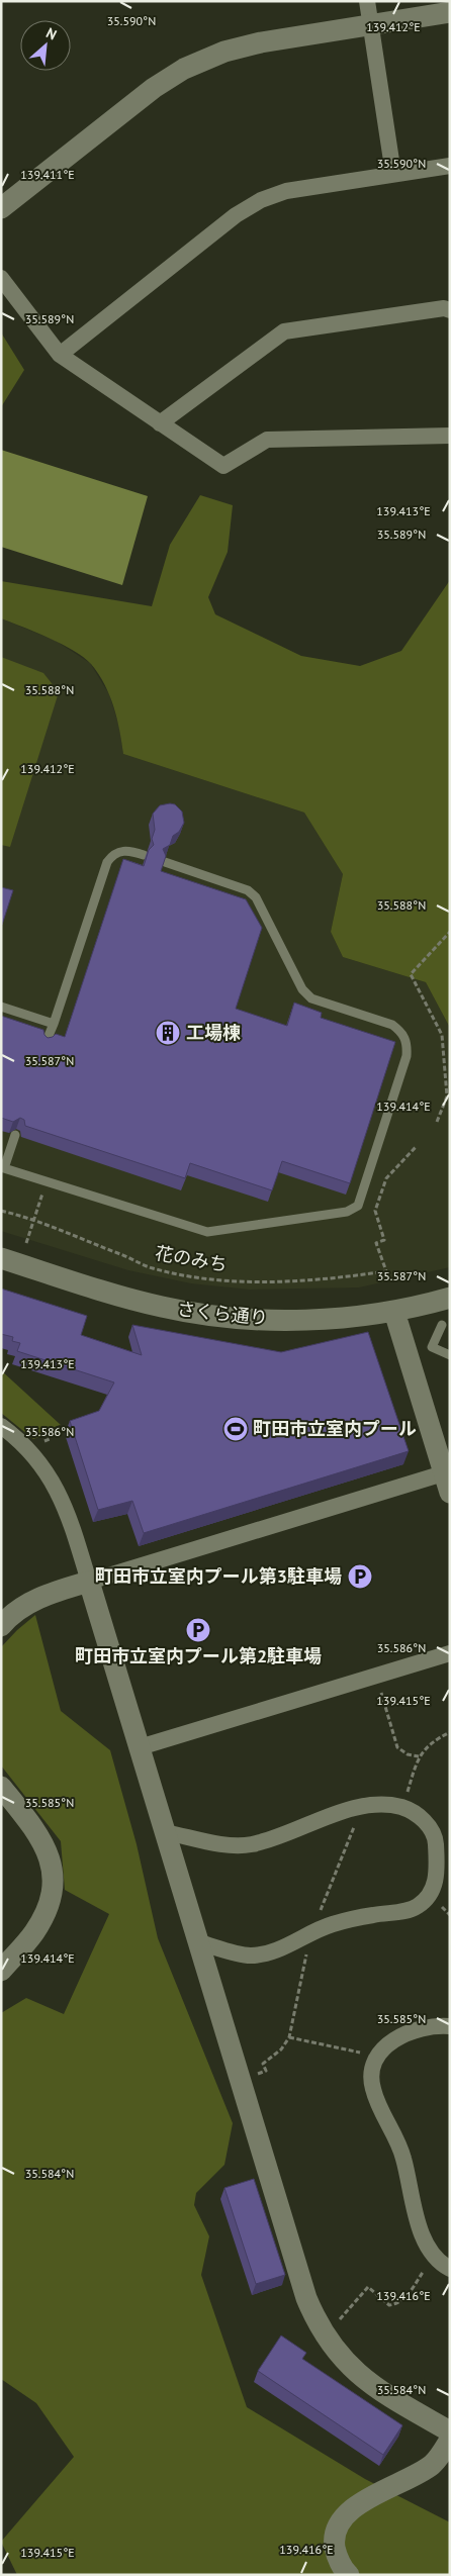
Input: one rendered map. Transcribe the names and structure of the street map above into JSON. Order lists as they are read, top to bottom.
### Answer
{
  "streets": {
    "street": ["さくら通り"],
    "path": ["花のみち"]
  },
  "places": {
    "building": ["工場棟"],
    "sports": ["町田市立室内プール"],
    "parking": ["町田市立室内プール第3駐車場", "町田市立室内プール第2駐車場"]
  },
  "north": "top right",
  "coordinates": [
    "35.590°N",
    "139.412°E",
    "139.411°E",
    "35.589°N",
    "139.413°E",
    "35.588°N",
    "35.587°N",
    "139.414°E",
    "35.586°N",
    "139.415°E",
    "35.585°N",
    "35.584°N",
    "139.416°E"
  ]
}
